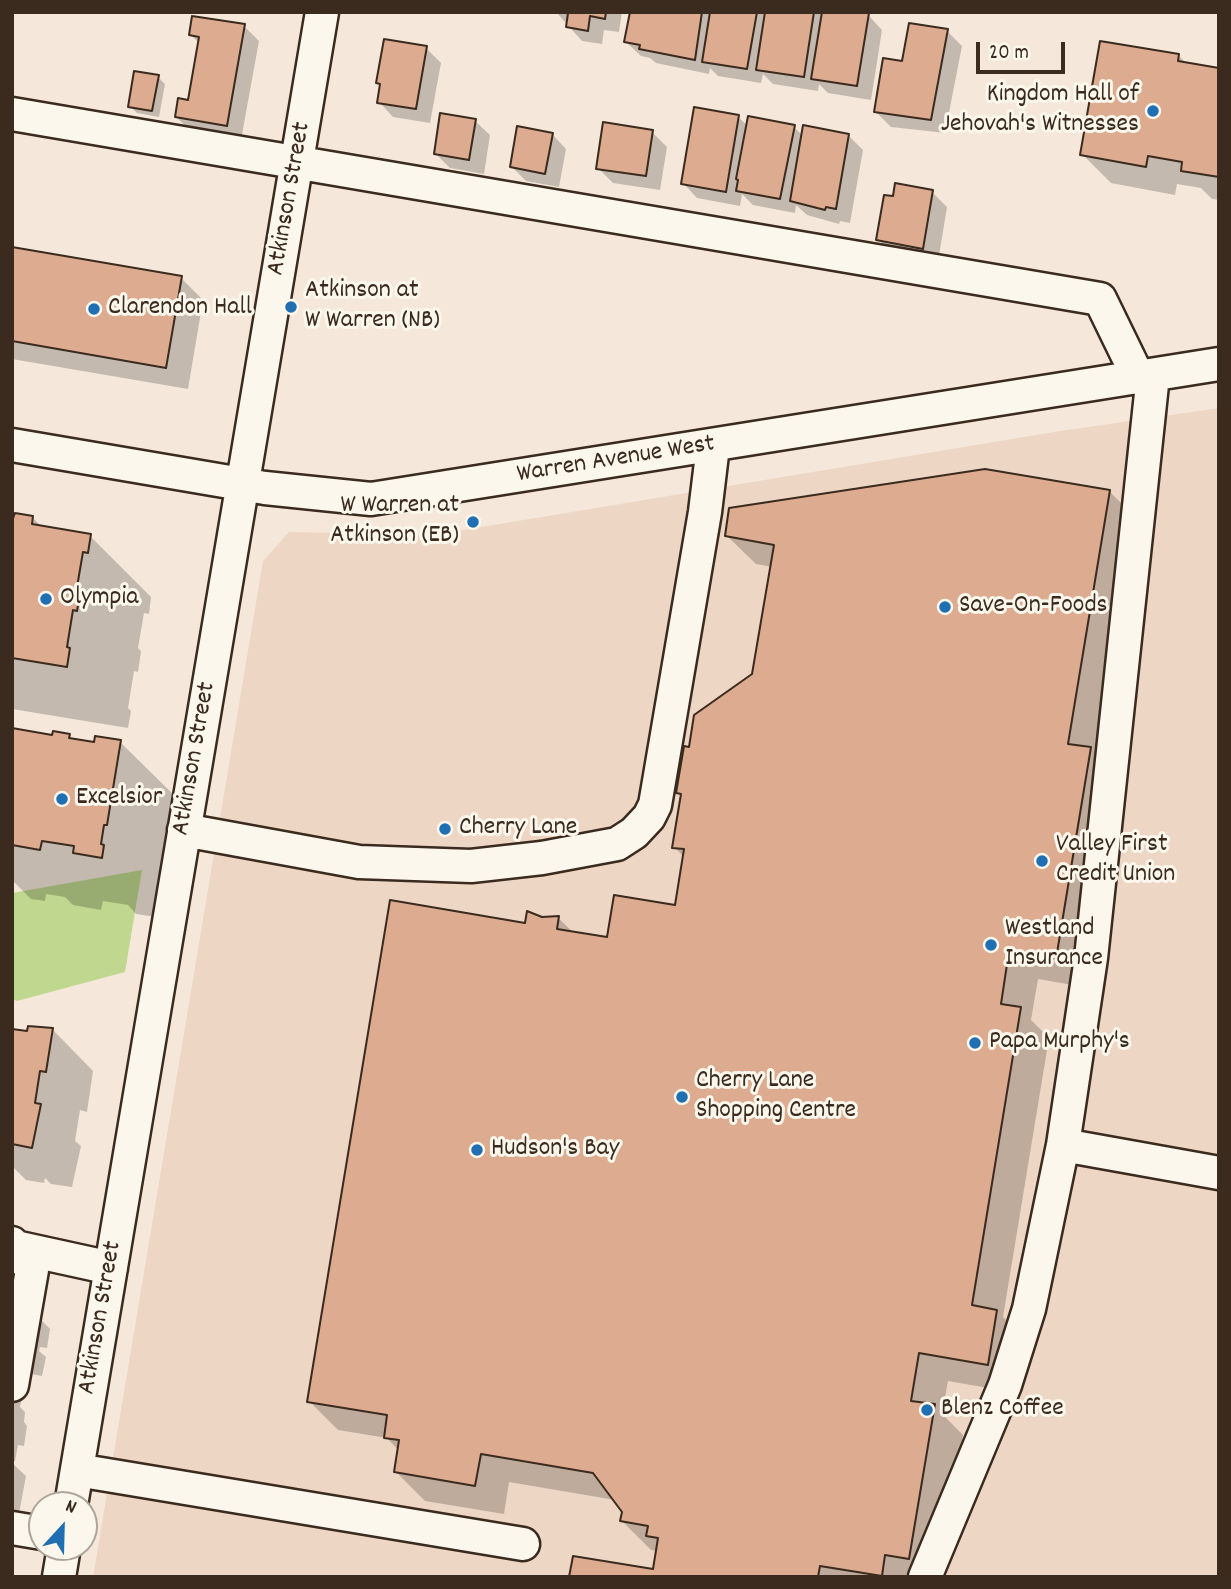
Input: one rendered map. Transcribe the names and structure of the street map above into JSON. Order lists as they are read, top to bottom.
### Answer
{
  "streets": {
    "street": ["Atkinson Street", "Warren Avenue West"]
  },
  "crossings": [
    ["Atkinson Street", "Warren Avenue West"]
  ],
  "places": [
    "Kingdom Hall of Jehovah's Witnesses",
    "Atkinson at W Warren (NB)",
    "Clarendon Hall",
    "W Warren at Atkinson (EB)",
    "Olympia",
    "Save-On-Foods",
    "Excelsior",
    "Cherry Lane",
    "Valley First Credit Union",
    "Westland Insurance",
    "Papa Murphy's",
    "Cherry Lane Shopping Centre",
    "Hudson's Bay",
    "Blenz Coffee"
  ],
  "scale_bar": "20 m",
  "north": "top"
}
